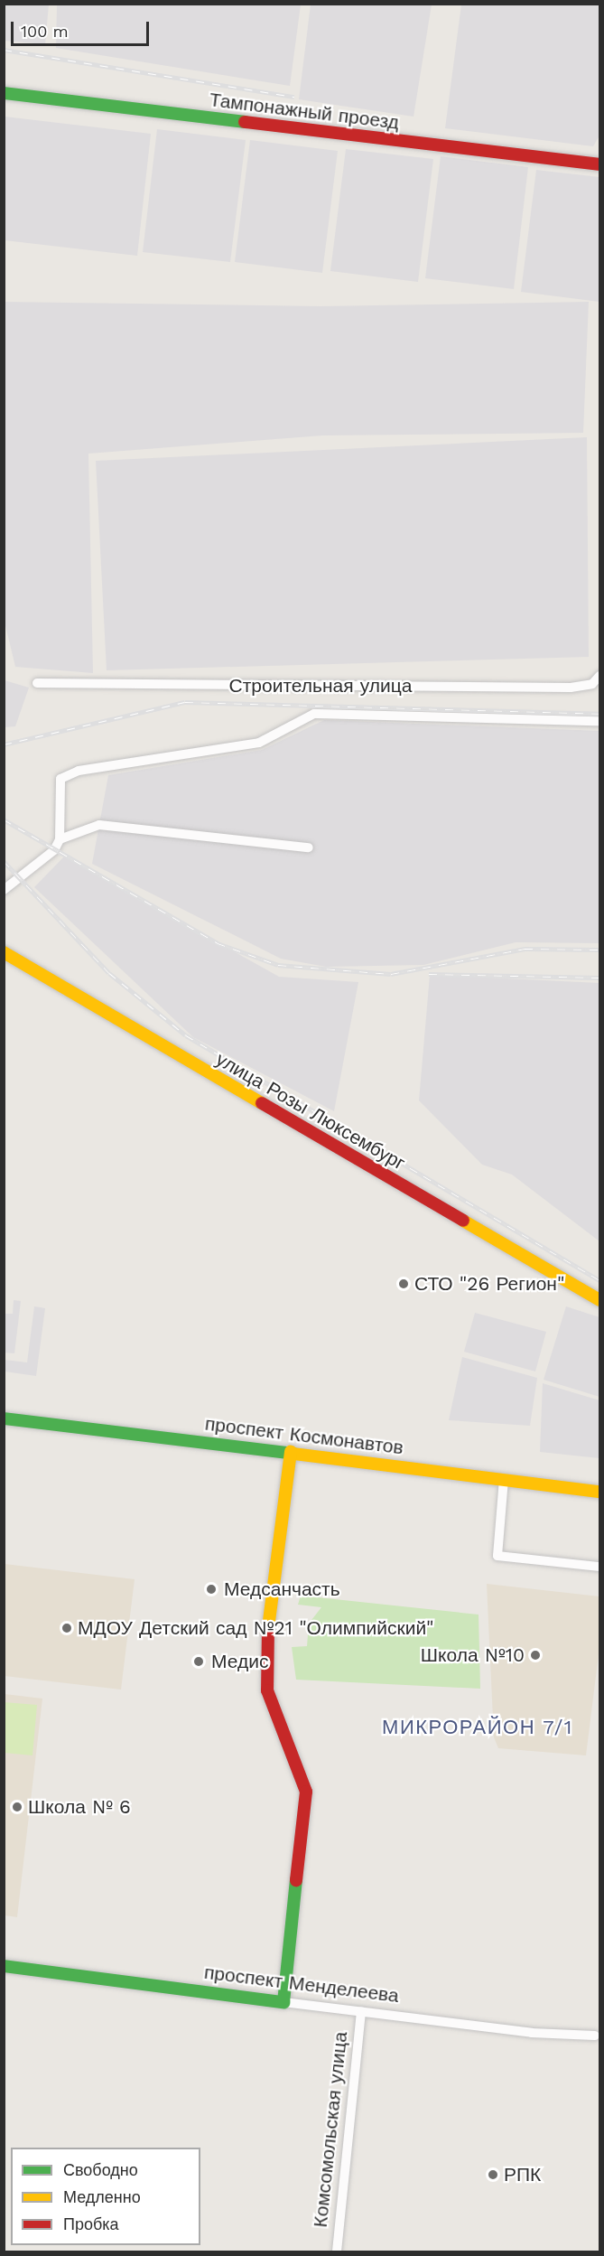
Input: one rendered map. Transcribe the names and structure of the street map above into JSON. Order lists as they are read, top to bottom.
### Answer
{
  "streets": {
    "street": [
      "Тампонажный проезд",
      "Строительная улица",
      "улица Розы Люксембург",
      "проспект Космонавтов",
      "проспект Менделеева",
      "Комсомольская улица"
    ]
  },
  "crossings": [
    ["проспект Менделеева", "Комсомольская улица"]
  ],
  "districts": ["МИКРОРАЙОН 7/1"],
  "places": [
    "СТО \"26 Регион\"",
    "Медсанчасть",
    "МДОУ Детский сад №21 \"Олимпийский\"",
    "Школа №10",
    "Медис",
    "Школа № 6",
    "РПК"
  ],
  "legend": ["Свободно", "Медленно", "Пробка"],
  "scale_bar": "100 m"
}
